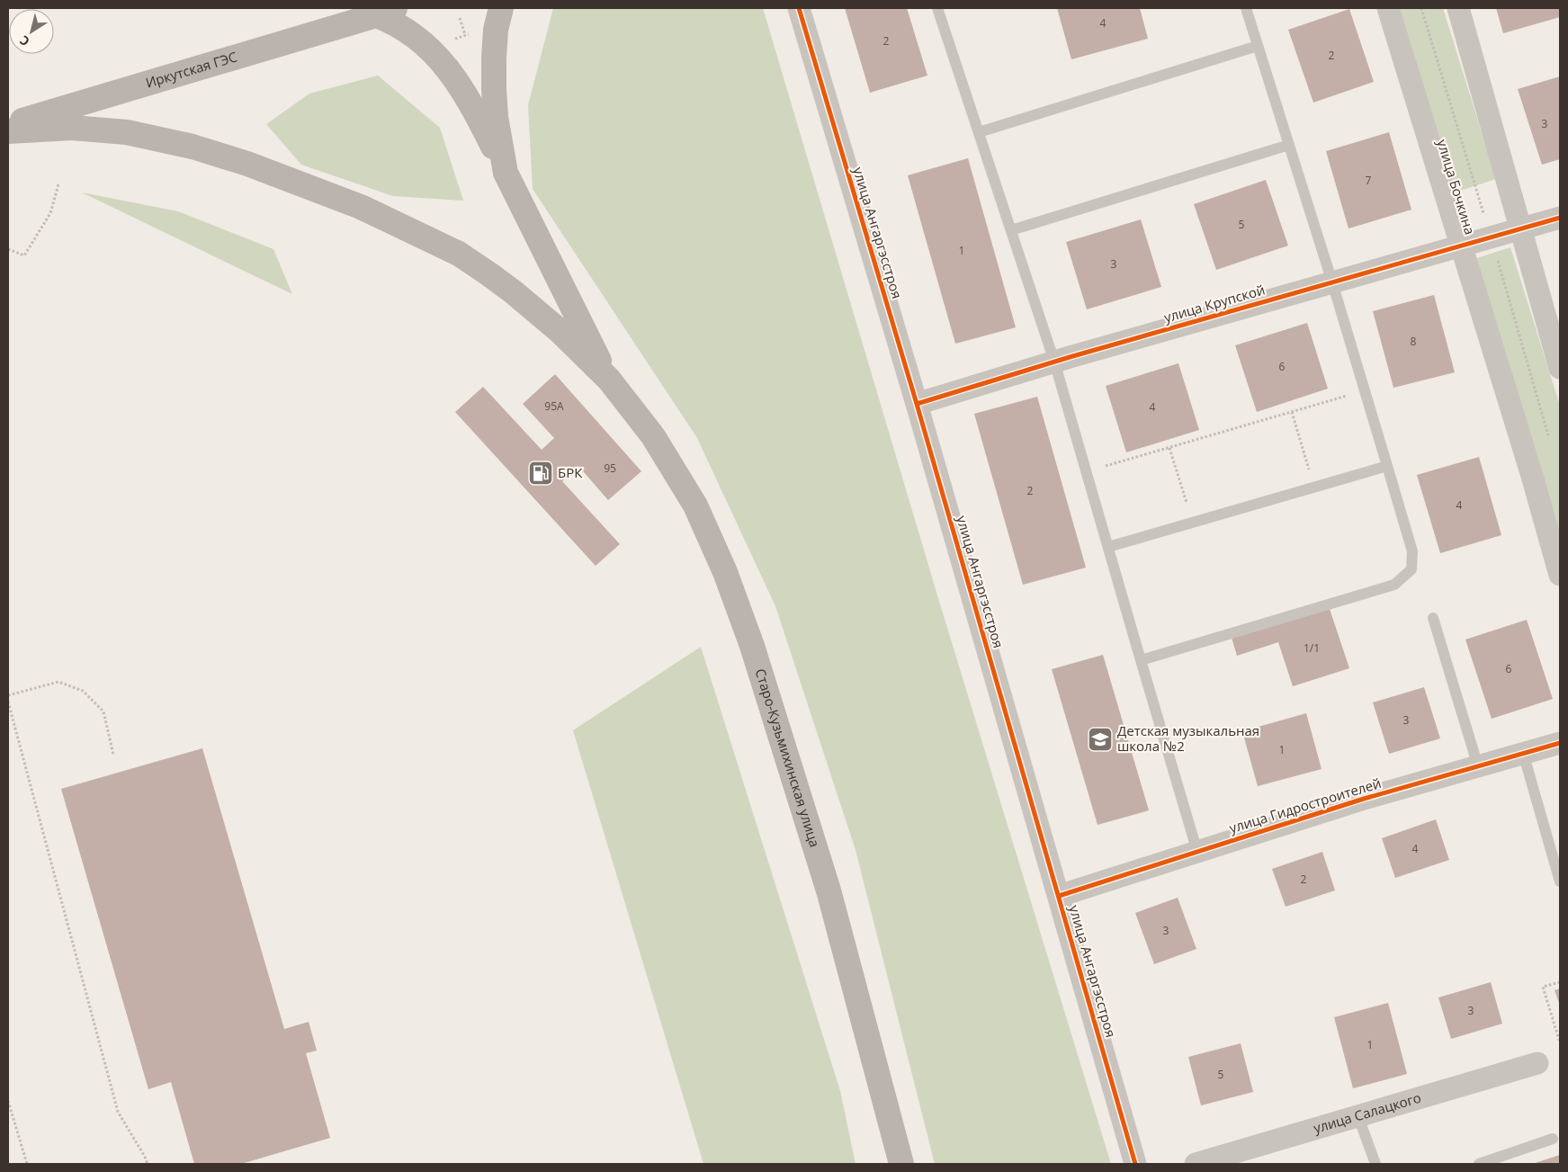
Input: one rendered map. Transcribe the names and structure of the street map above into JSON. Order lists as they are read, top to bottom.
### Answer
{
  "streets": {
    "main road": ["Иркутская ГЭС", "Старо-Кузьмихинская улица"],
    "street": [
      "улица Бочкина",
      "улица Ангаргэсстроя",
      "улица Крупской",
      "улица Гидростроителей",
      "улица Салацкого"
    ]
  },
  "crossings": [
    ["улица Бочкина", "улица Крупской"],
    ["улица Ангаргэсстроя", "улица Крупской"],
    ["улица Ангаргэсстроя", "улица Гидростроителей"]
  ],
  "places": {
    "fuel station": ["БРК"],
    "school or university": ["Детская музыкальная школа №2"]
  },
  "house_numbers": [
    "4",
    "2",
    "2",
    "3",
    "7",
    "5",
    "1",
    "3",
    "8",
    "6",
    "95А",
    "4",
    "95",
    "2",
    "4",
    "1/1",
    "6",
    "3",
    "1",
    "4",
    "2",
    "3",
    "3",
    "1",
    "5"
  ],
  "north": "bottom left"
}
